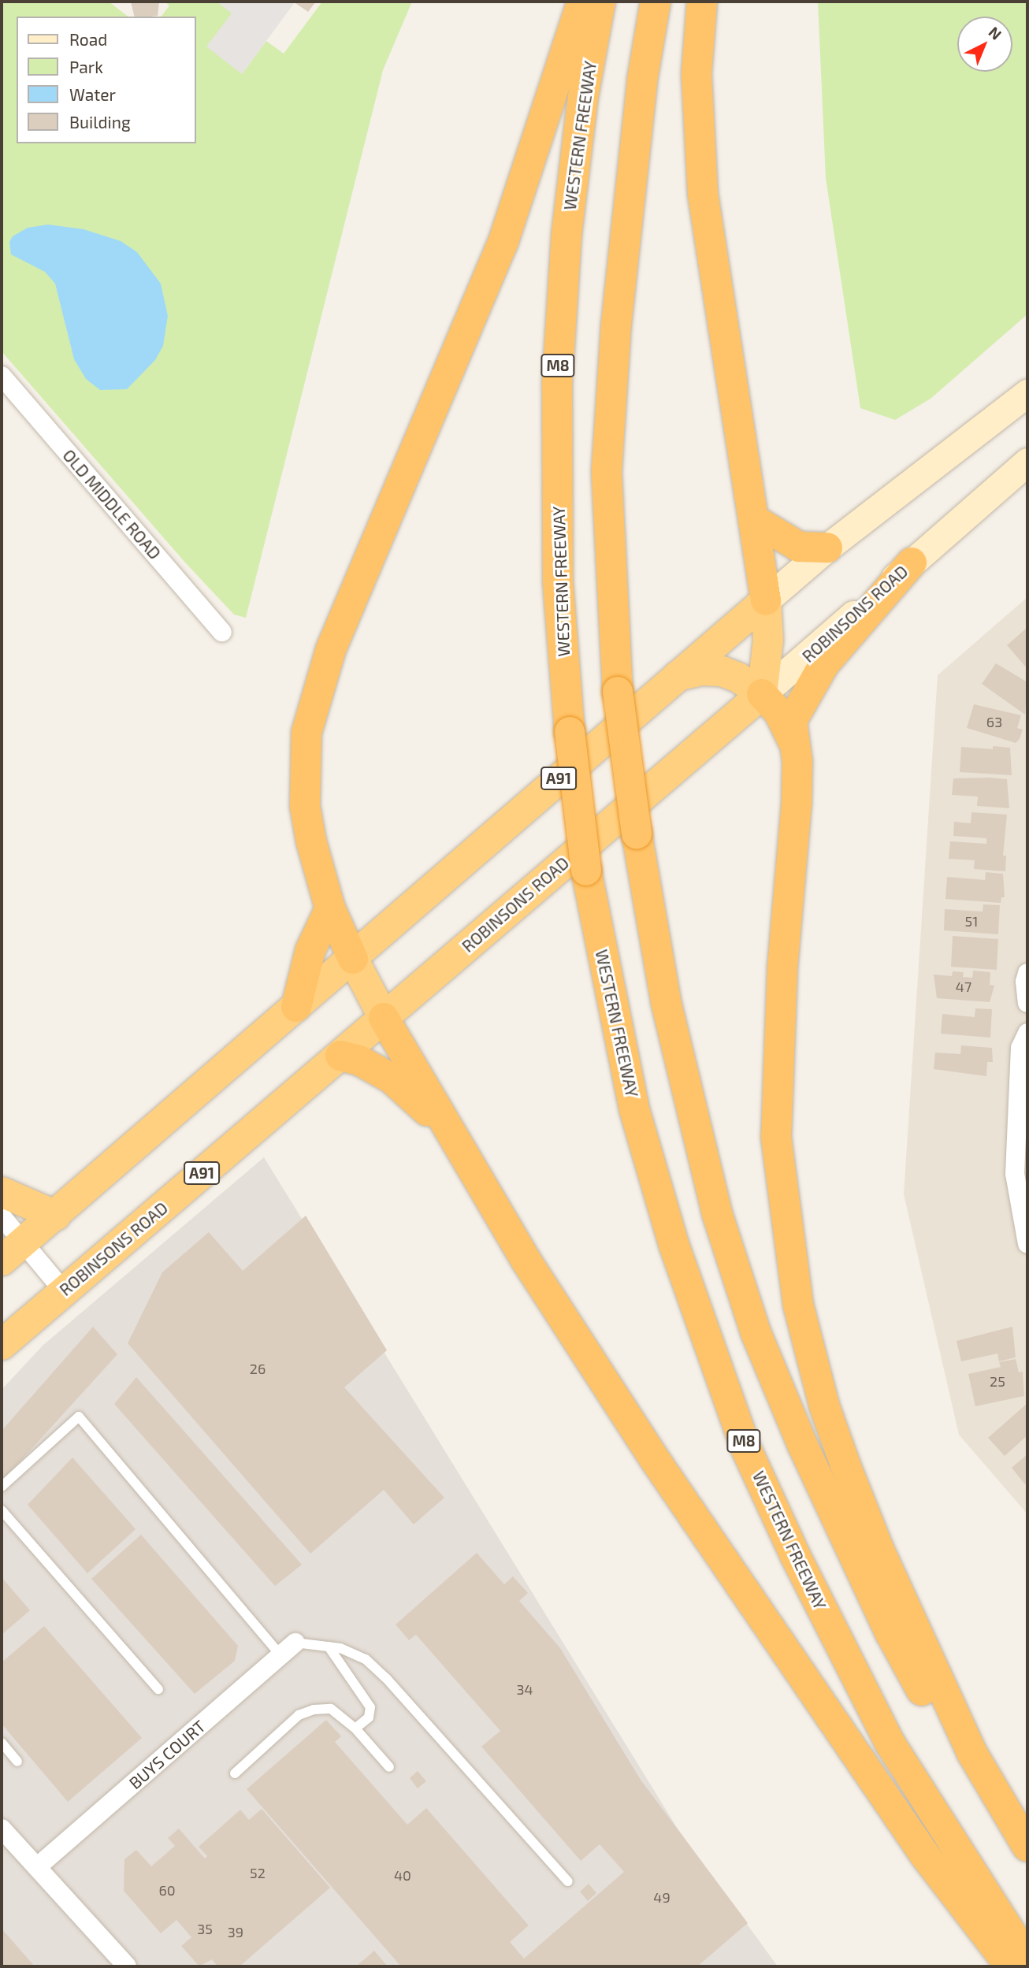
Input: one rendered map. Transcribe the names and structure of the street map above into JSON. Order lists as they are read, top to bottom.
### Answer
{
  "streets": {
    "highway": [
      "WESTERN FREEWAY",
      "M8",
      "ROBINSONS ROAD",
      "A91"
    ],
    "street": ["OLD MIDDLE ROAD", "BUYS COURT"]
  },
  "house_numbers": [
    "63",
    "51",
    "47",
    "26",
    "25",
    "34",
    "52",
    "40",
    "60",
    "49",
    "35",
    "39"
  ],
  "legend": [
    "Road",
    "Park",
    "Water",
    "Building"
  ],
  "north": "top right"
}
